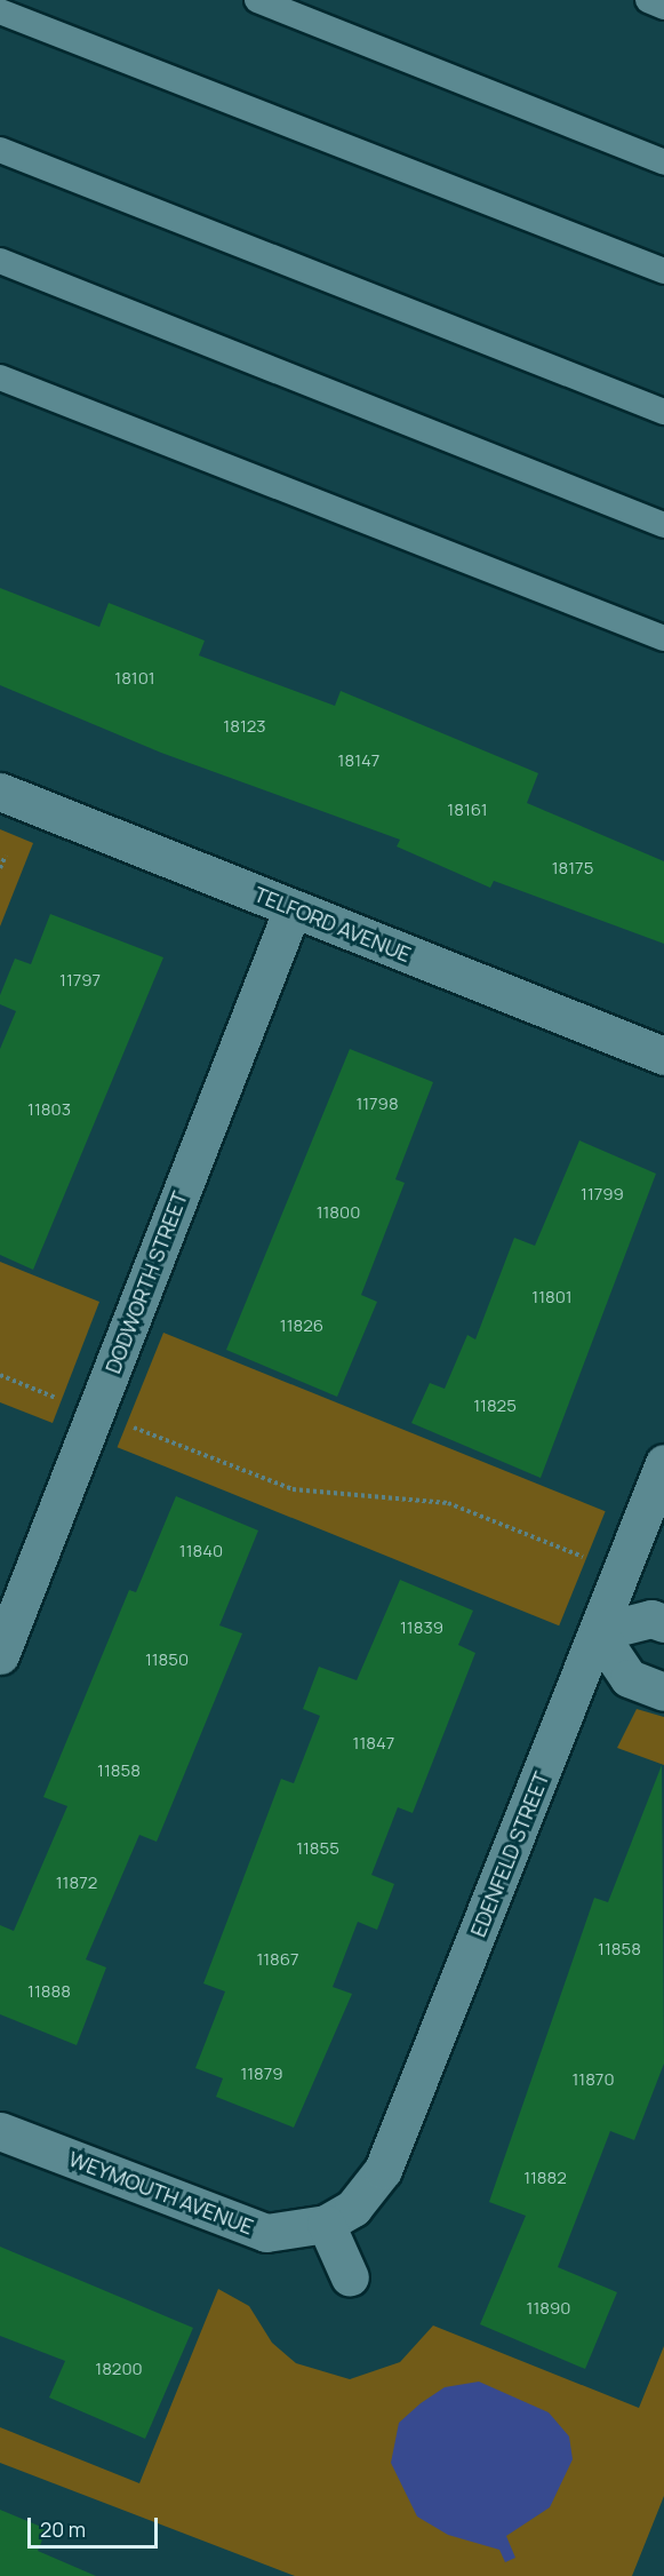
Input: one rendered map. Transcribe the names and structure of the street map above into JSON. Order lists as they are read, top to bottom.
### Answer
{
  "streets": {
    "street": [
      "TELFORD AVENUE",
      "DODWORTH STREET",
      "EDENFELD STREET",
      "WEYMOUTH AVENUE"
    ]
  },
  "crossings": [
    ["TELFORD AVENUE", "DODWORTH STREET"],
    ["EDENFELD STREET", "WEYMOUTH AVENUE"]
  ],
  "house_numbers": [
    "18101",
    "18123",
    "18147",
    "18161",
    "18175",
    "11797",
    "11798",
    "11803",
    "11799",
    "11800",
    "11801",
    "11826",
    "11825",
    "11840",
    "11839",
    "11850",
    "11847",
    "11858",
    "11855",
    "11872",
    "11858",
    "11867",
    "11888",
    "11879",
    "11870",
    "11882",
    "11890",
    "18200"
  ],
  "scale_bar": "20 m"
}
